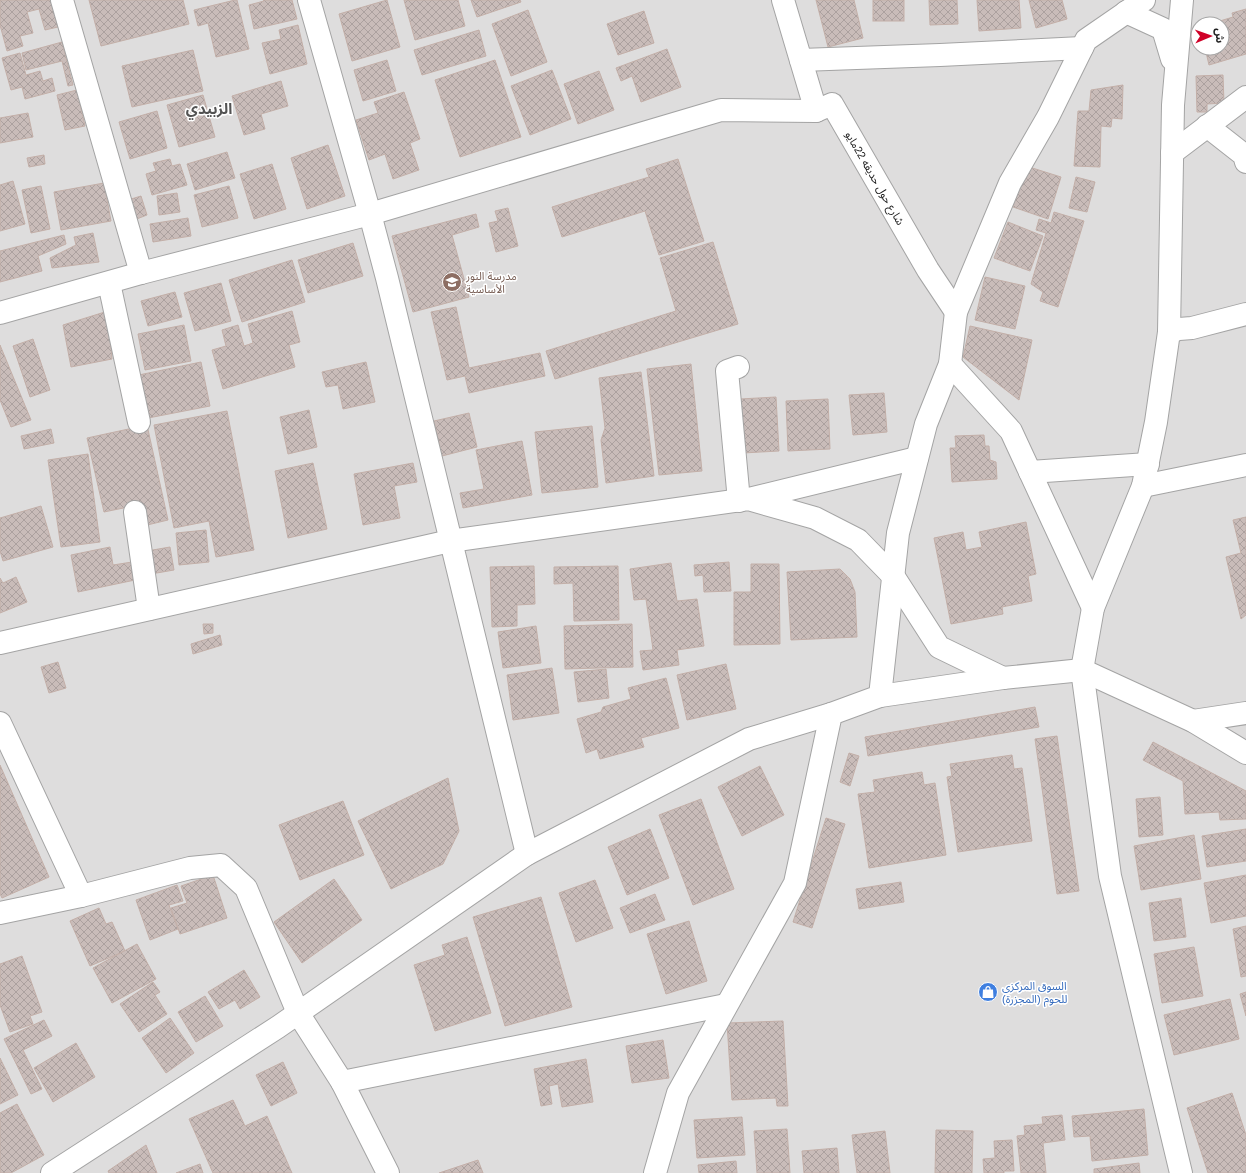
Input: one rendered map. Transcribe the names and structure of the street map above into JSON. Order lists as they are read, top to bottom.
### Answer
{
  "streets": {
    "street": ["شارع حول حديقه 22مايو"]
  },
  "districts": ["الزبيدي"],
  "places": {
    "school or university": ["مدرسة النور الأساسية"],
    "shop": ["السوق المركزي للحوم (المجزرة)"]
  },
  "north": "right"
}
